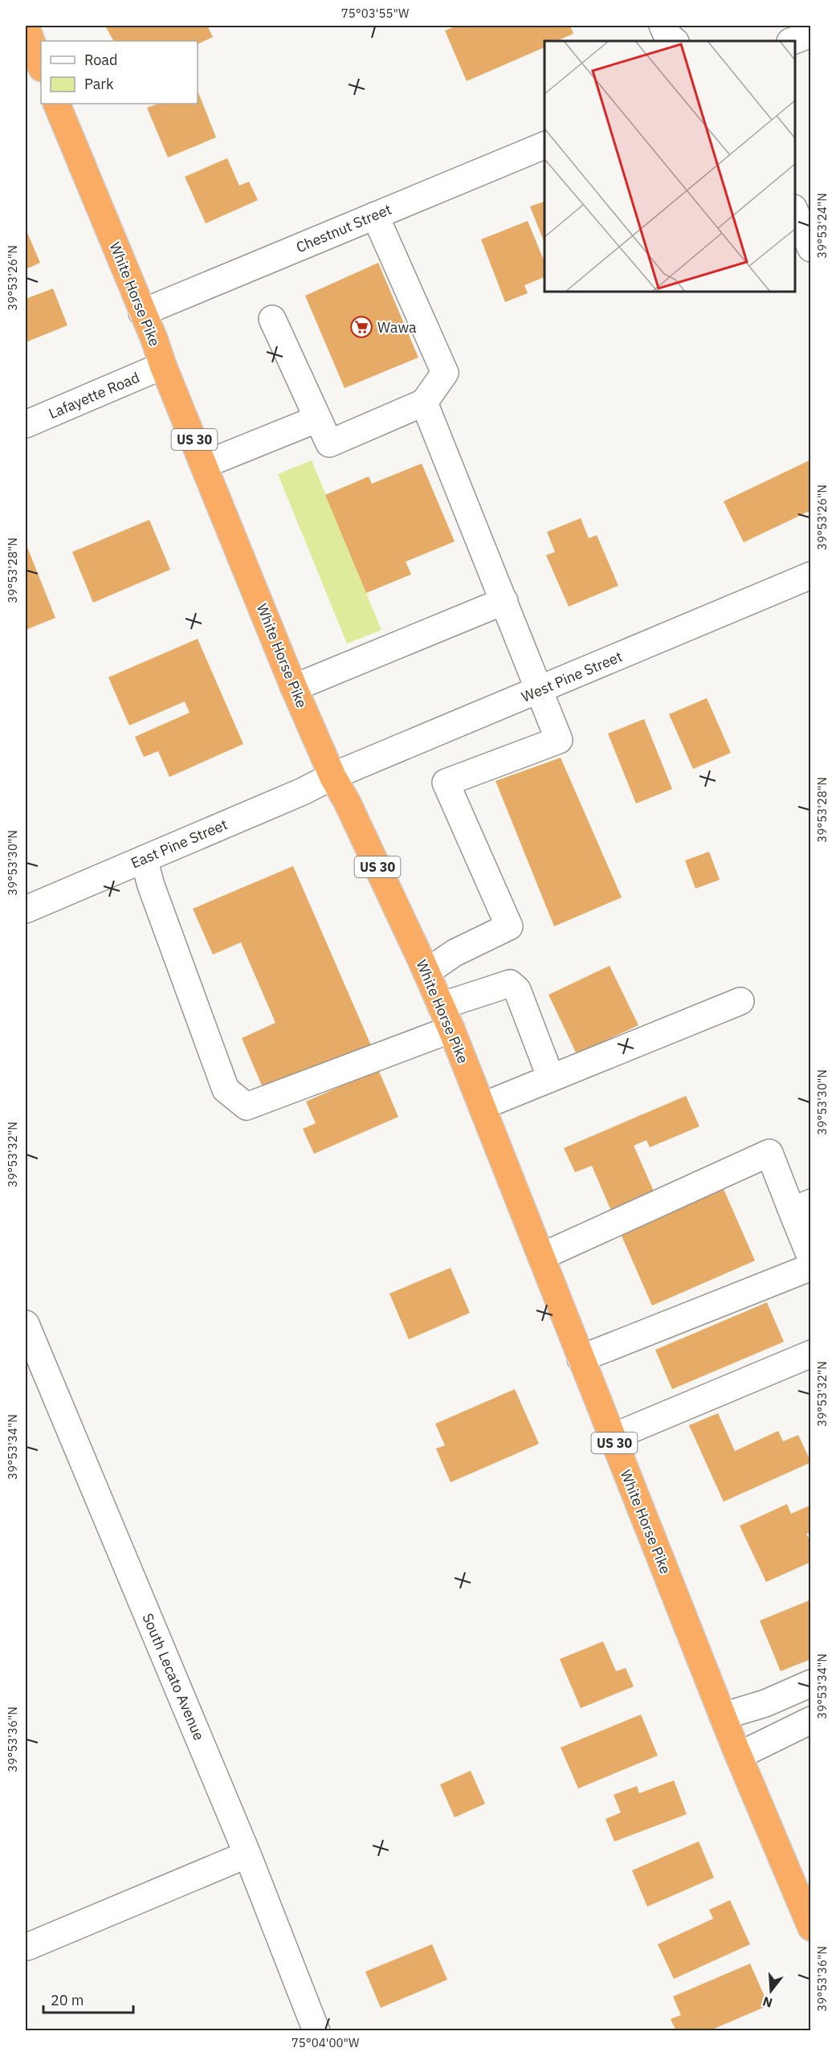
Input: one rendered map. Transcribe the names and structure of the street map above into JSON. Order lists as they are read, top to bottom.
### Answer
{
  "streets": {
    "highway": ["White Horse Pike", "US 30"],
    "street": [
      "Chestnut Street",
      "Lafayette Road",
      "West Pine Street",
      "East Pine Street",
      "South Lecato Avenue"
    ]
  },
  "crossings": [
    ["Chestnut Street", "White Horse Pike"],
    ["White Horse Pike", "Lafayette Road"],
    ["White Horse Pike", "West Pine Street"],
    ["White Horse Pike", "East Pine Street"],
    ["West Pine Street", "East Pine Street"]
  ],
  "places": {
    "supermarket": ["Wawa"]
  },
  "legend": ["Road", "Park"],
  "scale_bar": "20 m",
  "north": "bottom",
  "coordinates": [
    "75°03'55\"W",
    "39°53'24\"N",
    "39°53'26\"N",
    "39°53'28\"N",
    "39°53'30\"N",
    "39°53'32\"N",
    "39°53'34\"N",
    "39°53'36\"N",
    "75°04'00\"W"
  ]
}
